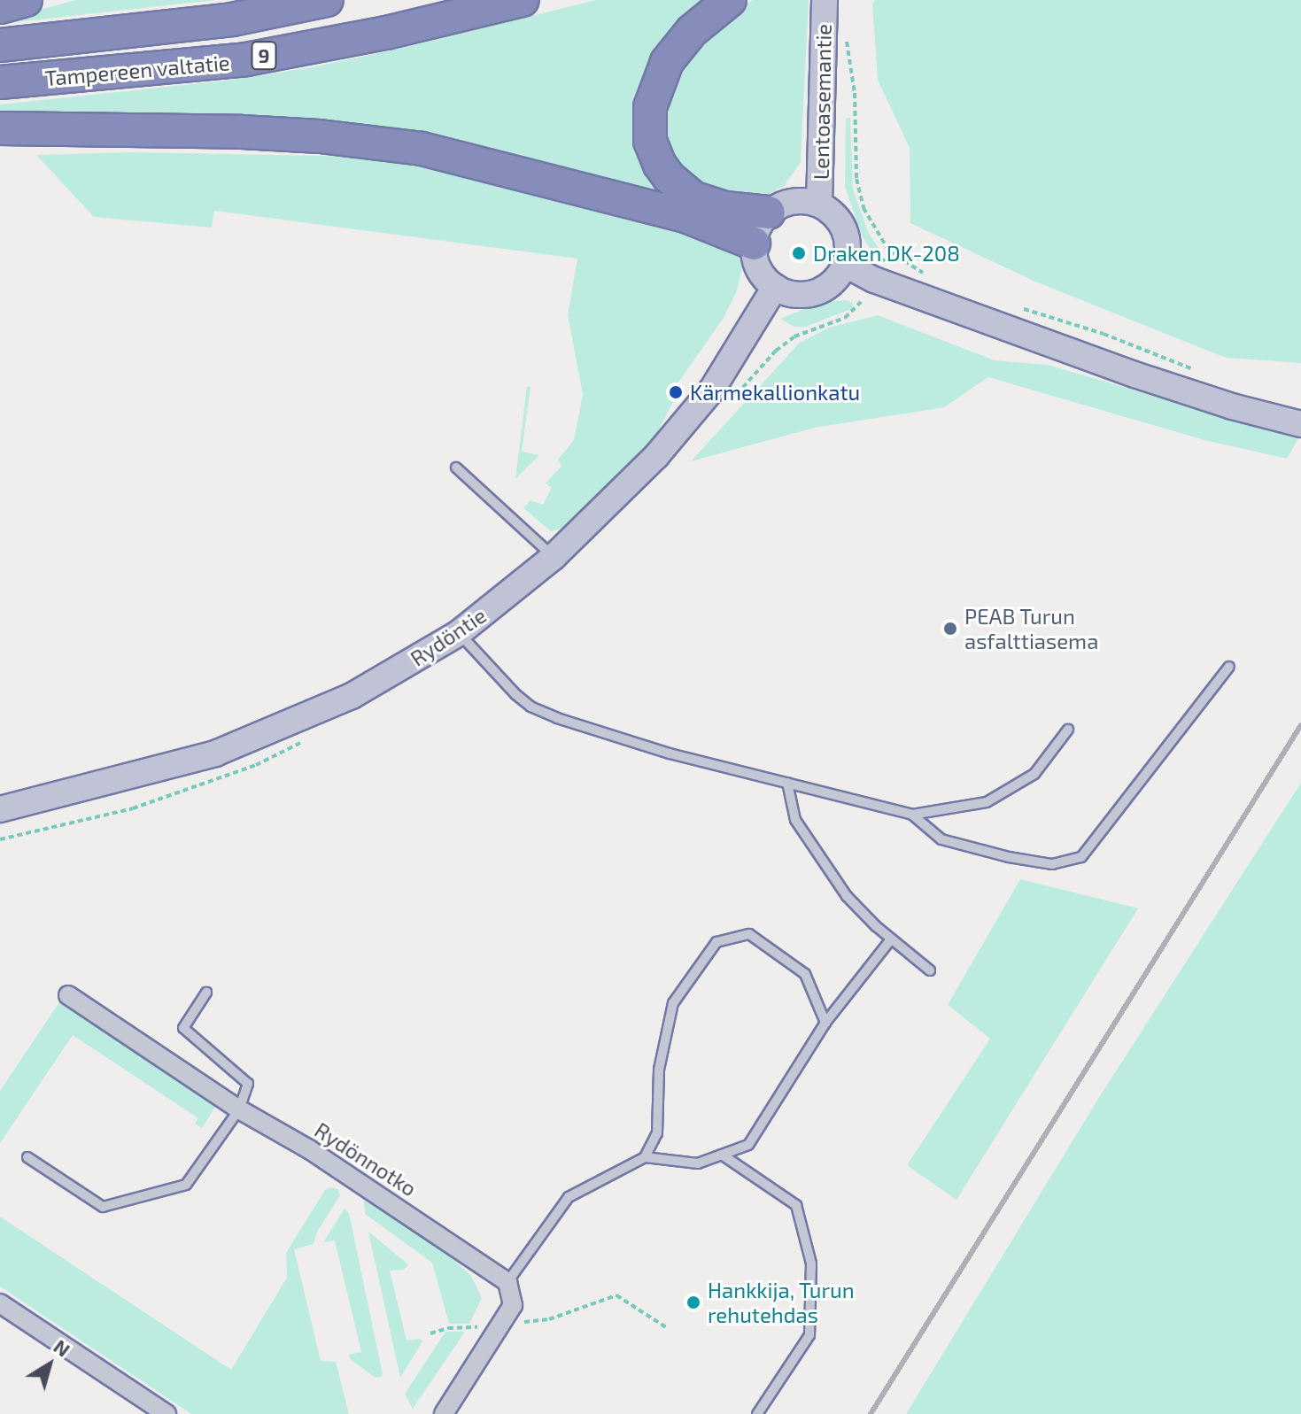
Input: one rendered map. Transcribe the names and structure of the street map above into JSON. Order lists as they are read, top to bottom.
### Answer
{
  "streets": {
    "highway": ["9", "Tampereen valtatie"],
    "street": ["Lentoasemantie", "Rydöntie", "Rydönnotko"]
  },
  "crossings": [
    ["Lentoasemantie", "Rydöntie"]
  ],
  "places": [
    "Draken DK-208",
    "Kärmekallionkatu",
    "PEAB Turun asfalttiasema",
    "Hankkija, Turun rehutehdas"
  ],
  "north": "top right"
}
